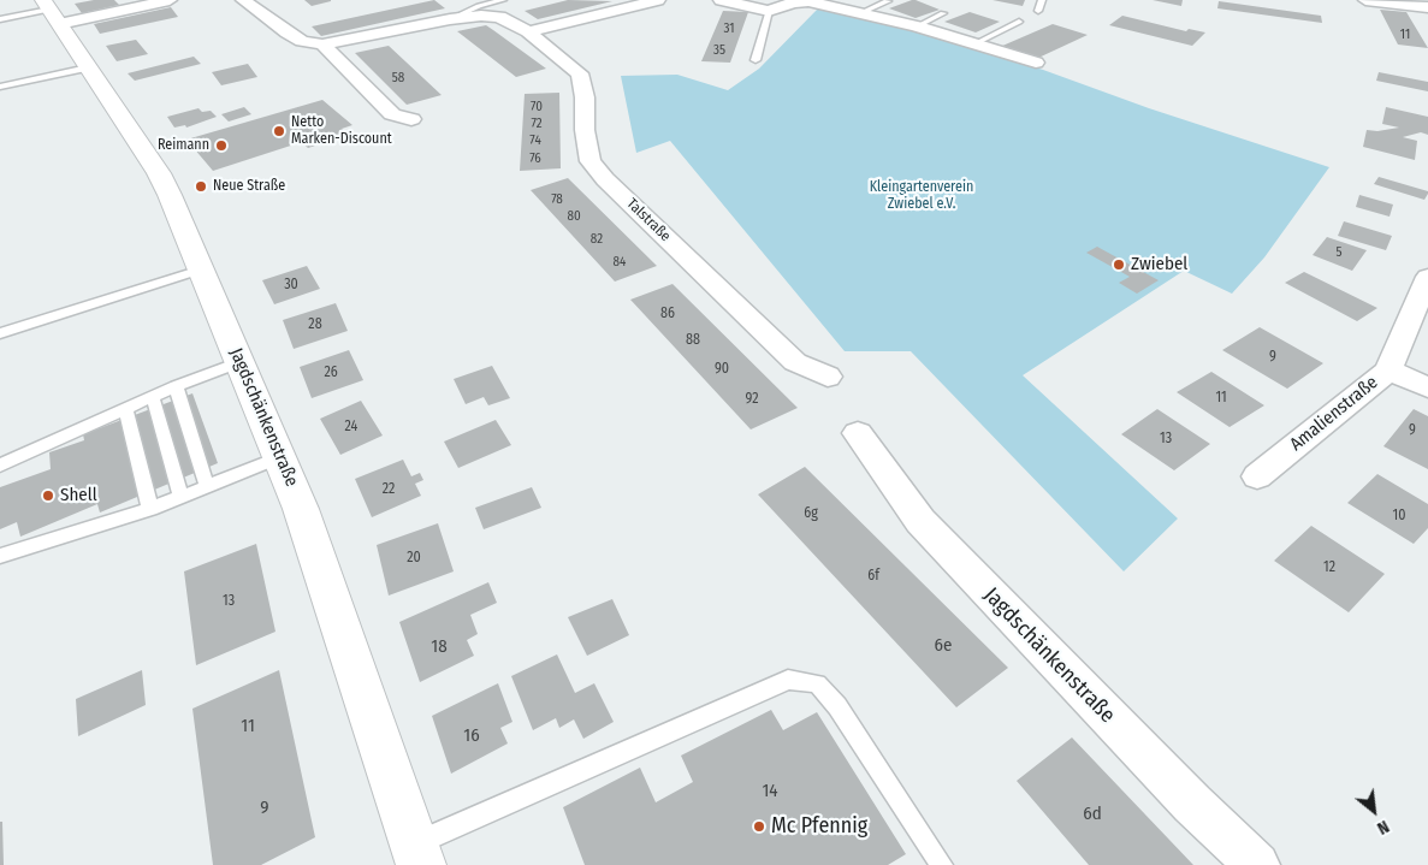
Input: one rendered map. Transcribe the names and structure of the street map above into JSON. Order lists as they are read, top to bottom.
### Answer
{
  "streets": {
    "main road": ["Jagdschänkenstraße"],
    "street": ["Talstraße", "Amalienstraße"]
  },
  "parks": ["Kleingartenverein Zwiebel e.V."],
  "places": [
    "Netto Marken-Discount",
    "Reimann",
    "Neue Straße",
    "Zwiebel",
    "Shell",
    "Mc Pfennig"
  ],
  "house_numbers": [
    "31",
    "11",
    "35",
    "58",
    "70",
    "72",
    "74",
    "76",
    "78",
    "80",
    "82",
    "5",
    "84",
    "30",
    "86",
    "28",
    "88",
    "9",
    "90",
    "26",
    "11",
    "92",
    "24",
    "9",
    "13",
    "22",
    "6g",
    "10",
    "20",
    "12",
    "6f",
    "13",
    "6e",
    "18",
    "11",
    "16",
    "14",
    "9",
    "6d"
  ],
  "north": "bottom right"
}
